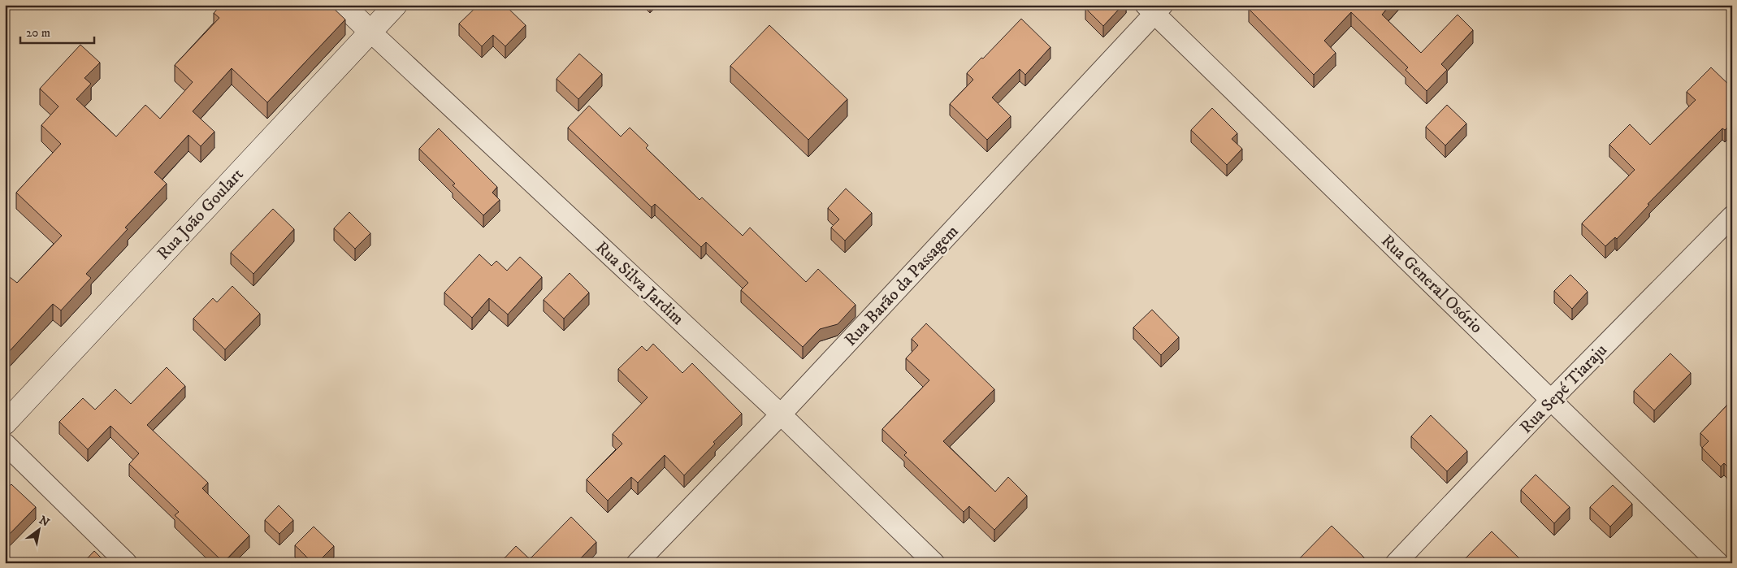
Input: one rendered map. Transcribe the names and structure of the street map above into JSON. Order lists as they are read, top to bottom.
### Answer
{
  "streets": {
    "street": [
      "Rua João Goulart",
      "Rua Silva Jardim",
      "Rua General Osório",
      "Rua Barão da Passagem",
      "Rua Sepé Tiaraju"
    ]
  },
  "crossings": [
    ["Rua João Goulart", "Rua Silva Jardim"],
    ["Rua Silva Jardim", "Rua Barão da Passagem"],
    ["Rua General Osório", "Rua Barão da Passagem"],
    ["Rua General Osório", "Rua Sepé Tiaraju"]
  ],
  "scale_bar": "20 m",
  "north": "top right"
}
